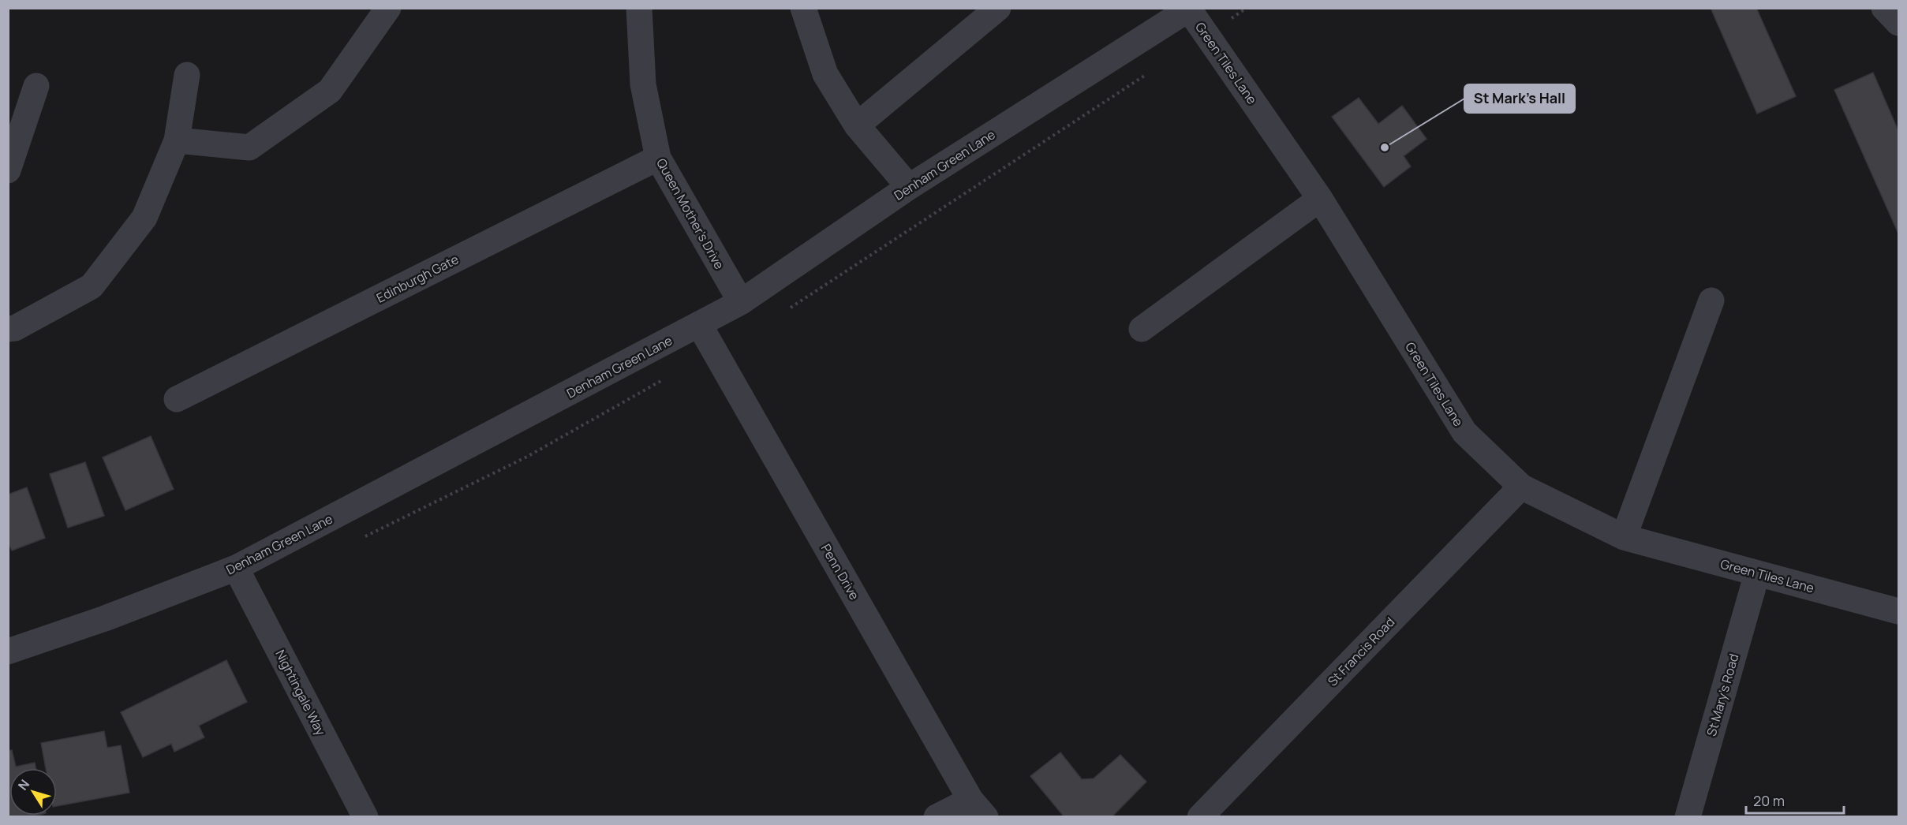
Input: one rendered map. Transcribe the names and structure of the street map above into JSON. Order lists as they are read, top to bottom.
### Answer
{
  "streets": {
    "street": [
      "Green Tiles Lane",
      "Denham Green Lane",
      "Queen Mother's Drive",
      "Edinburgh Gate",
      "Penn Drive",
      "St Francis Road",
      "Nightingale Way",
      "St Mary's Road"
    ]
  },
  "crossings": [
    ["Green Tiles Lane", "Denham Green Lane"],
    ["Green Tiles Lane", "St Francis Road"],
    ["Green Tiles Lane", "St Mary's Road"],
    ["Denham Green Lane", "Queen Mother's Drive"],
    ["Denham Green Lane", "Penn Drive"],
    ["Denham Green Lane", "Nightingale Way"],
    ["Queen Mother's Drive", "Edinburgh Gate"]
  ],
  "places": ["St Mark's Hall"],
  "scale_bar": "20 m",
  "north": "top left"
}
